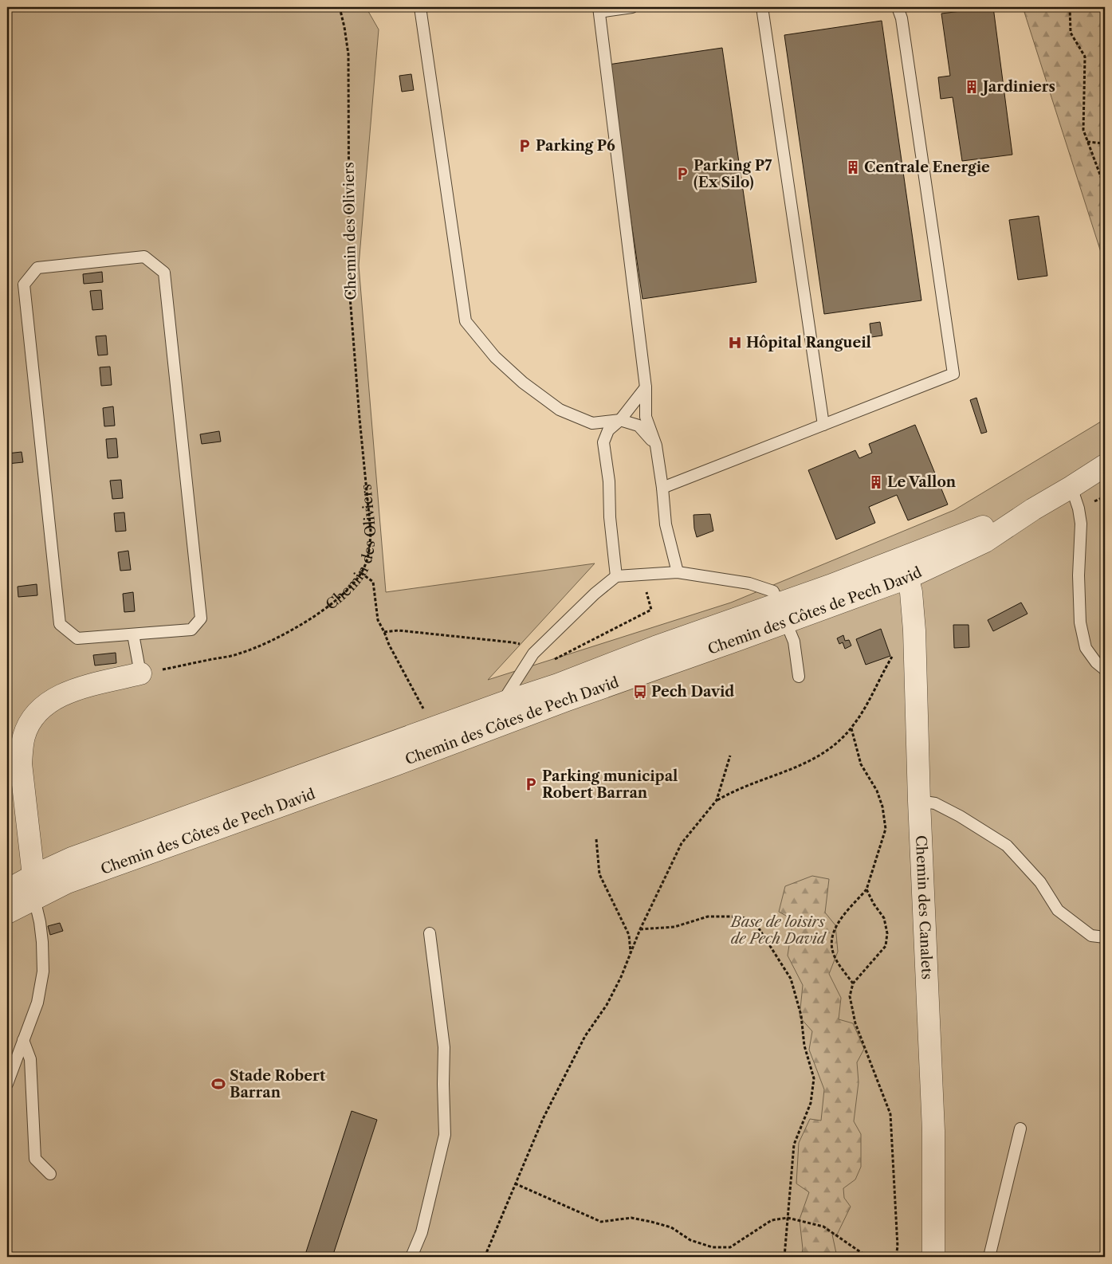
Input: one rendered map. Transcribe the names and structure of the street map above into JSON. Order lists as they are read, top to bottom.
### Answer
{
  "streets": {
    "street": ["Chemin des Côtes de Pech David", "Chemin des Canalets"],
    "path": ["Chemin des Oliviers"]
  },
  "crossings": [
    ["Chemin des Côtes de Pech David", "Chemin des Canalets"]
  ],
  "parks": ["Base de loisirs de Pech David"],
  "places": {
    "building": ["Jardiniers", "Centrale Energie", "Le Vallon"],
    "parking": ["Parking P6", "Parking P7 (Ex Silo)", "Parking municipal Robert Barran"],
    "hospital": ["Hôpital Rangueil"],
    "bus stop": ["Pech David"],
    "sports": ["Stade Robert Barran"]
  }
}
